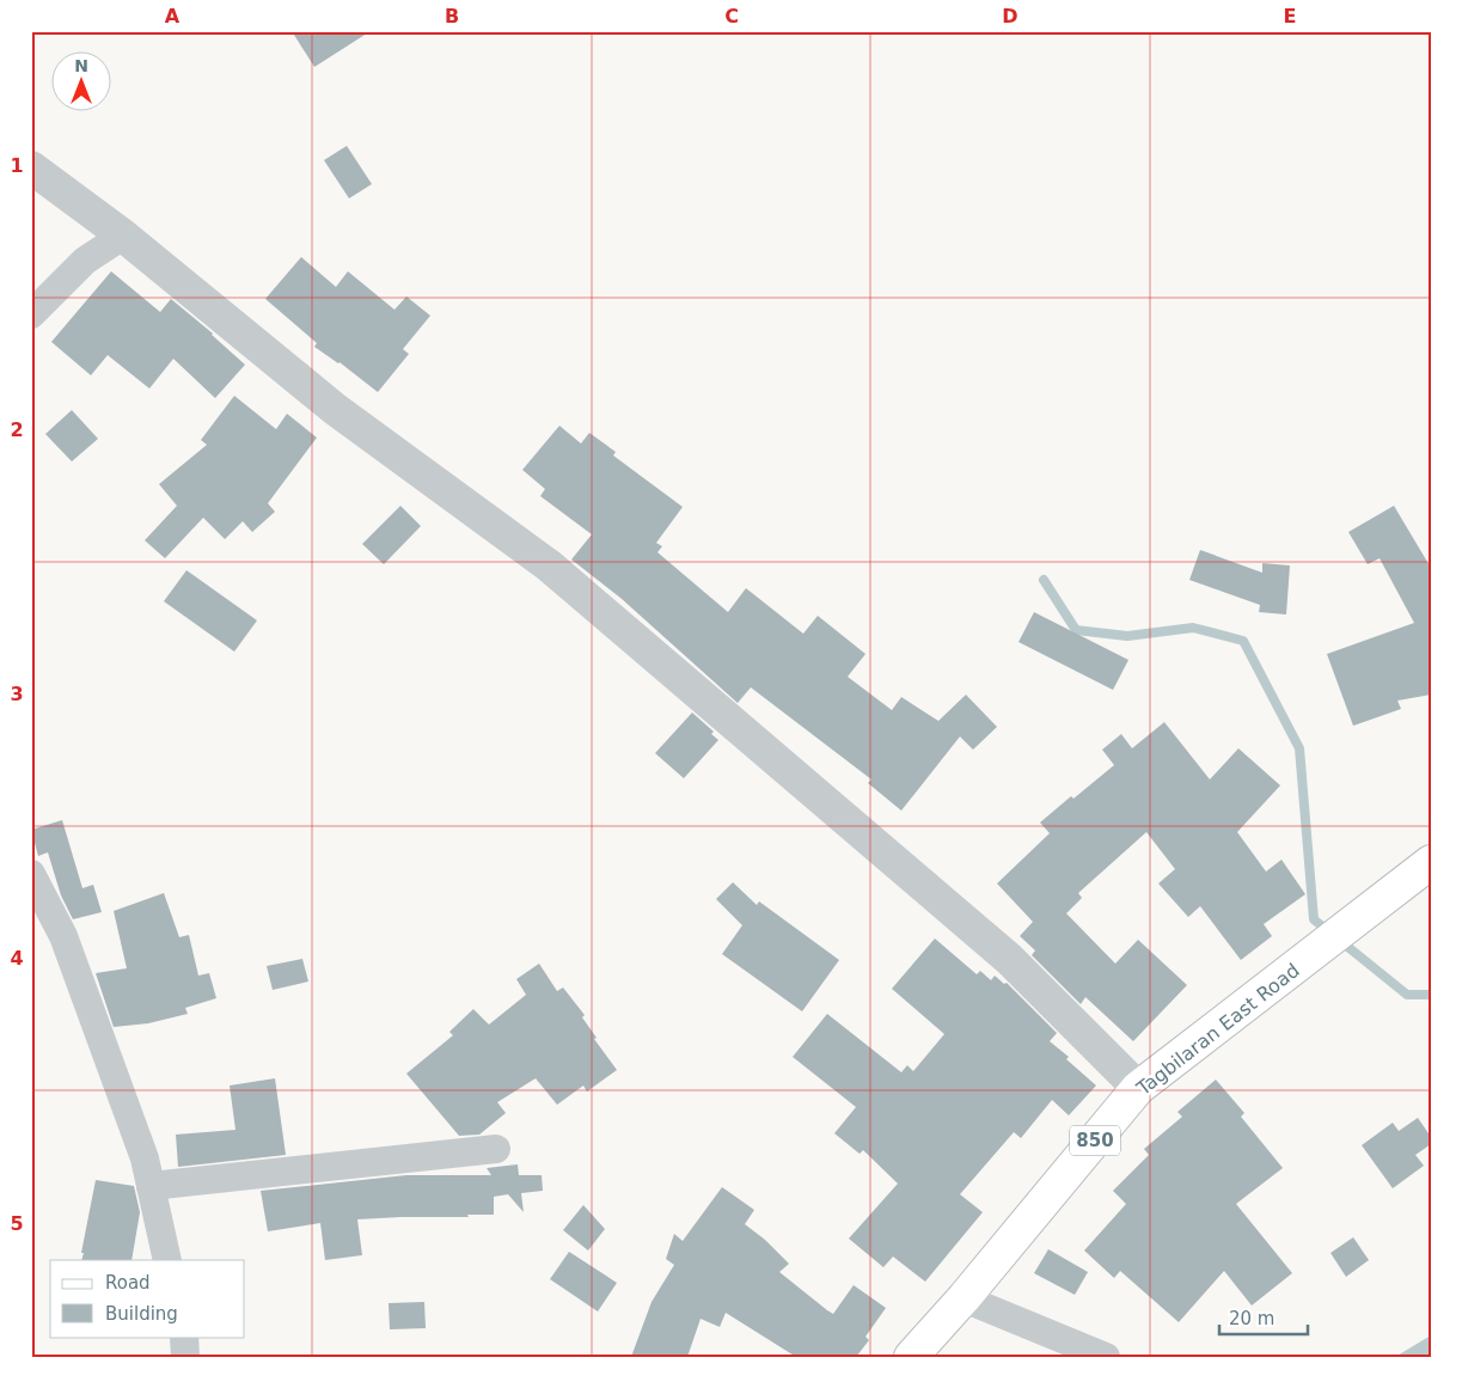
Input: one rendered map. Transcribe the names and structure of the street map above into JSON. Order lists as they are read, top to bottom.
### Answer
{
  "streets": {
    "main road": ["Tagbilaran East Road", "850"]
  },
  "legend": ["Road", "Building"],
  "scale_bar": "20 m",
  "north": "top",
  "grid": {
    "columns": [
      "A",
      "B",
      "C",
      "D",
      "E"
    ],
    "rows": [
      "1",
      "2",
      "3",
      "4",
      "5"
    ]
  }
}
